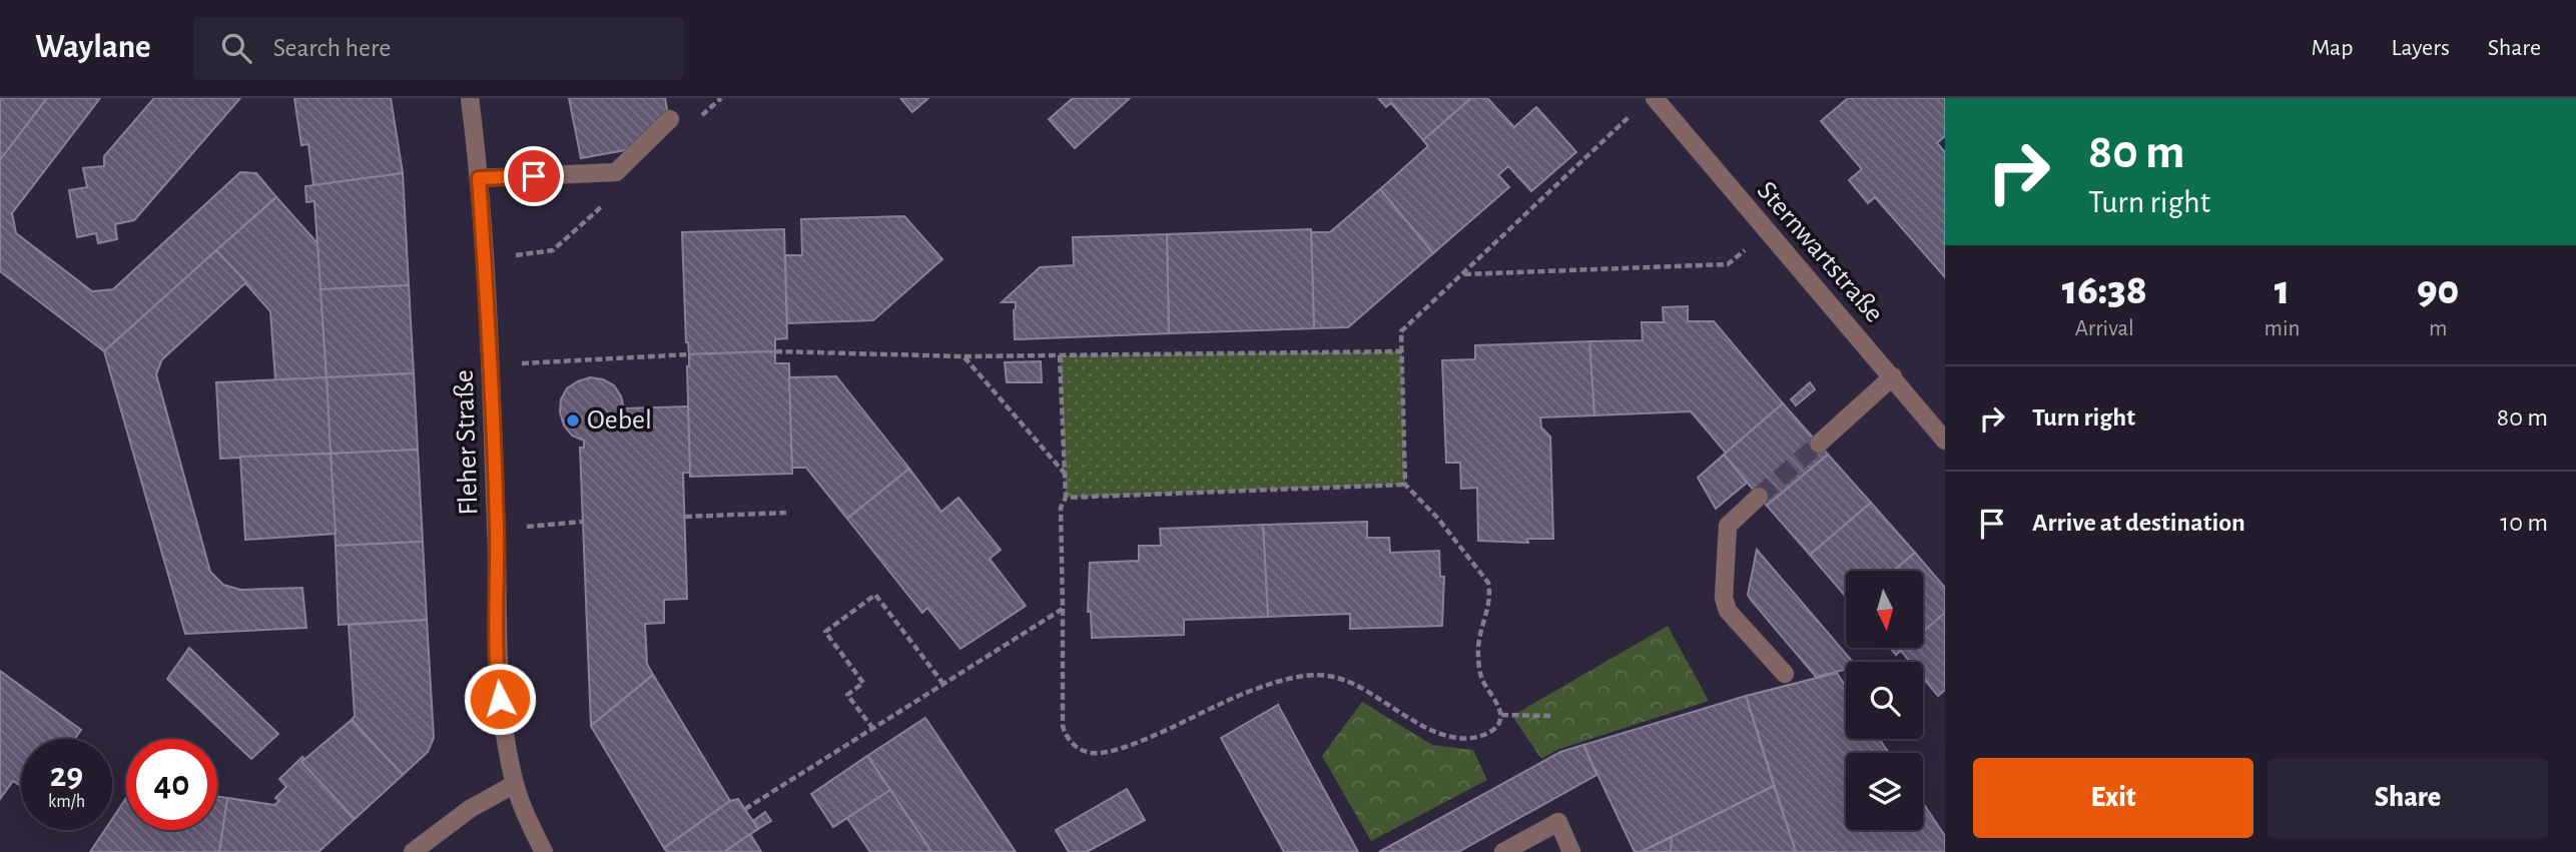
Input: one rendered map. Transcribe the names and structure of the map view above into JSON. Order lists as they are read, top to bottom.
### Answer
{
  "streets": {
    "street": ["Sternwartstraße", "Fleher Straße"]
  },
  "places": ["Oebel"],
  "north": "bottom",
  "page": {
    "header": "Waylane",
    "search": "Search here",
    "nav": ["Map", "Layers", "Share"],
    "turn": ["80 m", "Turn right"],
    "eta": [
      "16:38",
      "Arrival",
      "1",
      "min",
      "90",
      "m"
    ],
    "list": [
      {
        "name": "Turn right",
        "value": "80 m"
      },
      {
        "name": "Arrive at destination",
        "value": "10 m"
      }
    ],
    "speed": "29 km/h",
    "limit": "40",
    "buttons": ["Exit", "Share"]
  }
}
